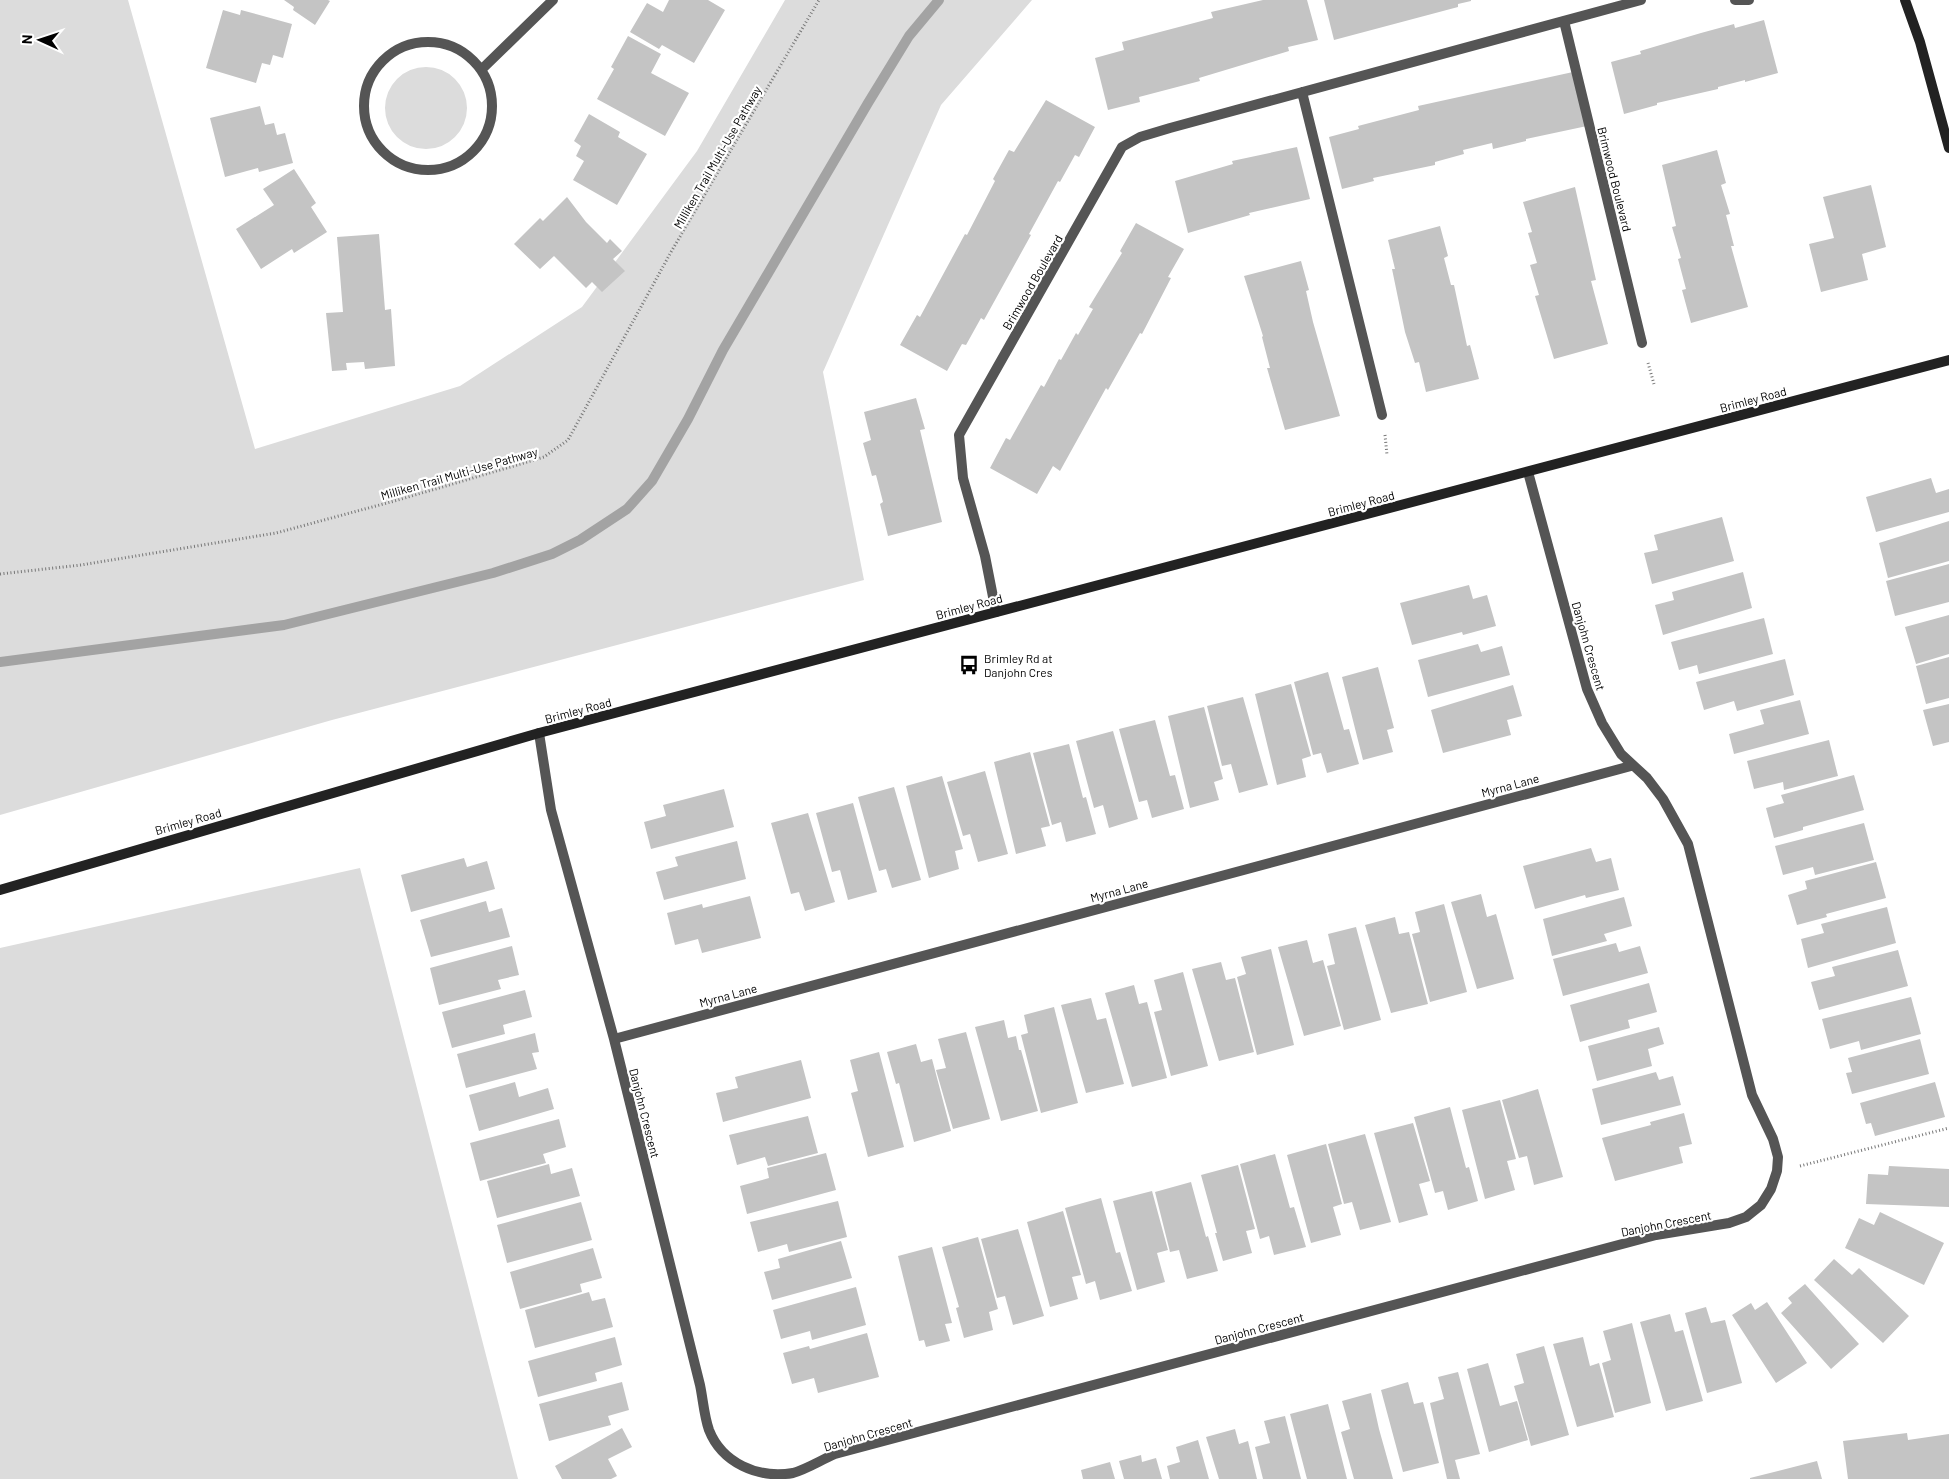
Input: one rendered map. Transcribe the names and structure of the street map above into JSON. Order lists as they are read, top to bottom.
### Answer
{
  "streets": {
    "main road": ["Brimley Road"],
    "street": ["Brimwood Boulevard", "Danjohn Crescent", "Myrna Lane"],
    "path": ["Milliken Trail Multi-Use Pathway"]
  },
  "crossings": [
    ["Brimwood Boulevard", "Brimley Road"],
    ["Brimley Road", "Danjohn Crescent"],
    ["Danjohn Crescent", "Myrna Lane"]
  ],
  "places": {
    "bus stop": ["Brimley Rd at Danjohn Cres"]
  },
  "north": "left"
}
